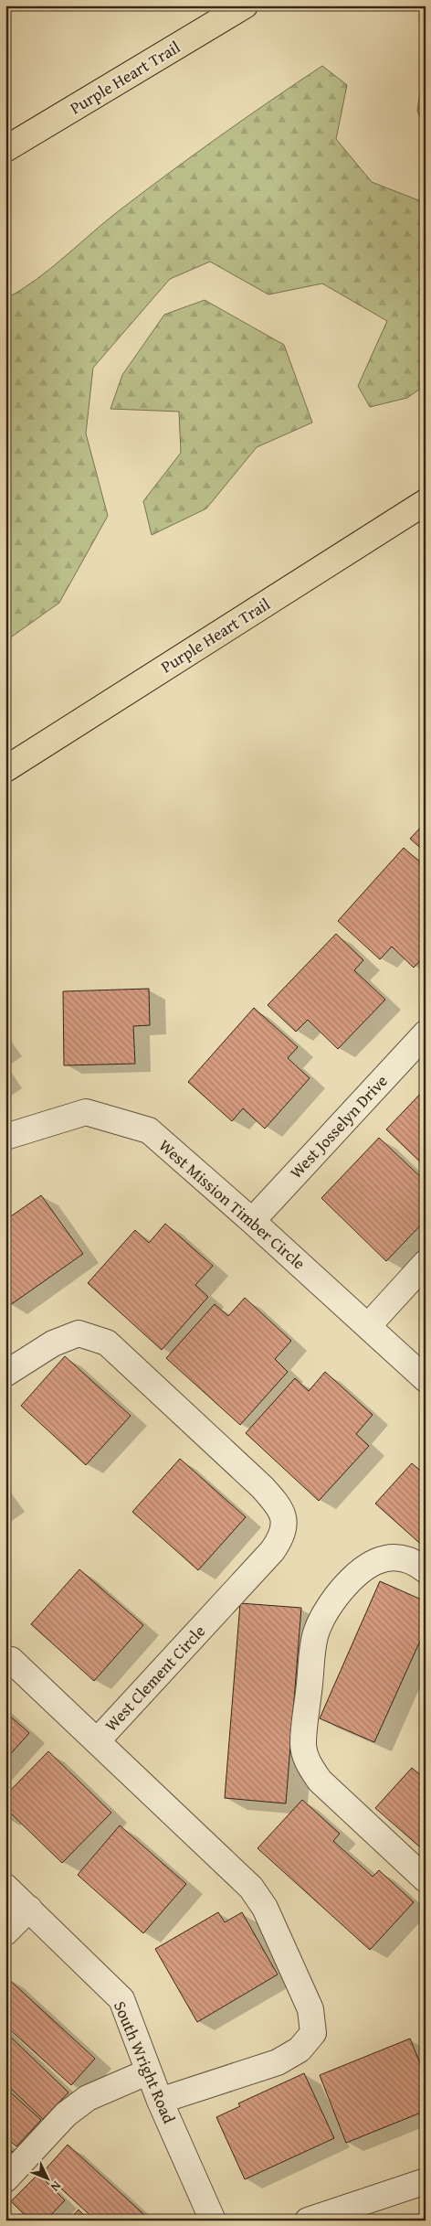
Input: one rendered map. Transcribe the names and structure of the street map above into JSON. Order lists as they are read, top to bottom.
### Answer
{
  "streets": {
    "highway": ["Purple Heart Trail"],
    "street": [
      "West Josselyn Drive",
      "West Mission Timber Circle",
      "West Clement Circle",
      "South Wright Road"
    ]
  },
  "crossings": [
    ["West Josselyn Drive", "West Mission Timber Circle"],
    ["West Clement Circle", "South Wright Road"]
  ],
  "north": "bottom right"
}
